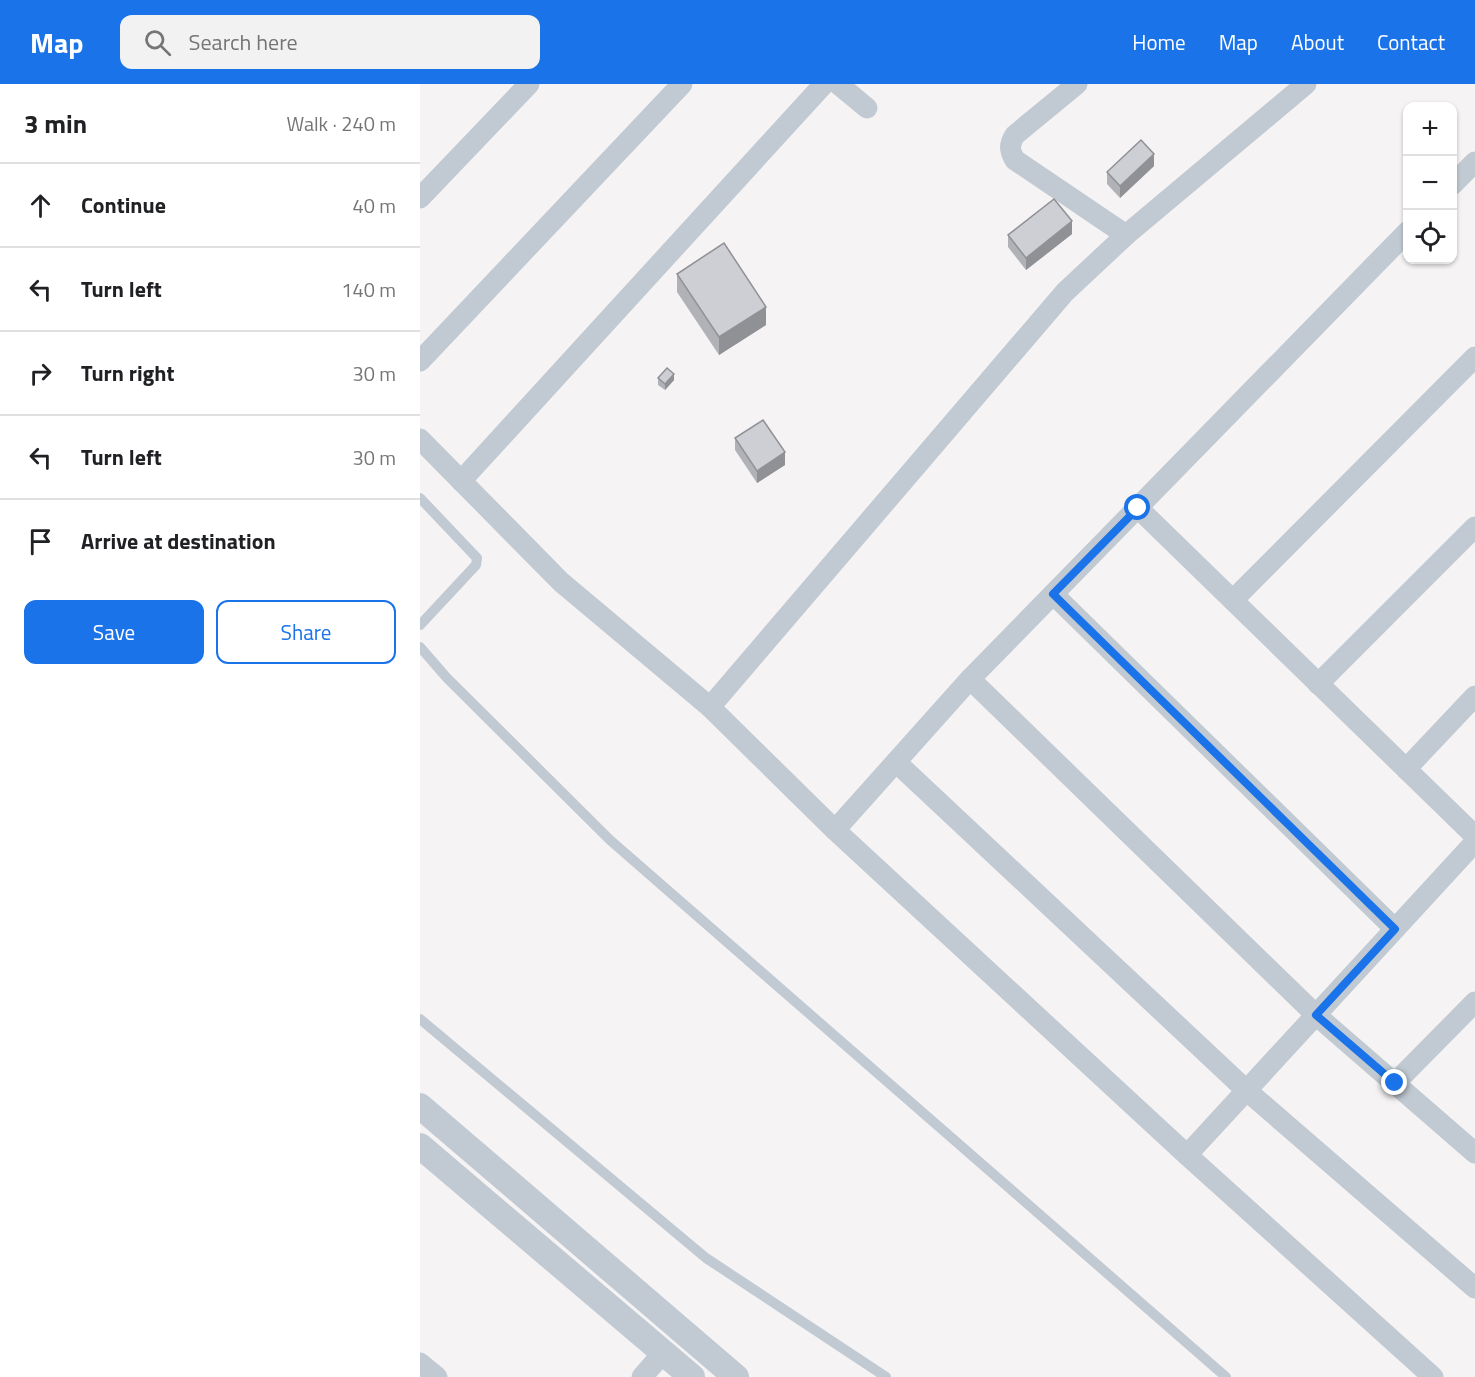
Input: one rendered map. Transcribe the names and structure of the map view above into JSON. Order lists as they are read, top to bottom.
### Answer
{
  "page": {
    "header": "Map",
    "search": "Search here",
    "nav": [
      "Home",
      "Map",
      "About",
      "Contact"
    ],
    "heading": ["3 min", "Walk · 240 m"],
    "map_buttons": ["+", "−"],
    "list": [
      ["Continue", "40 m"],
      ["Turn left", "140 m"],
      ["Turn right", "30 m"],
      ["Turn left", "30 m"],
      "Arrive at destination"
    ],
    "buttons": ["Save", "Share"]
  }
}
